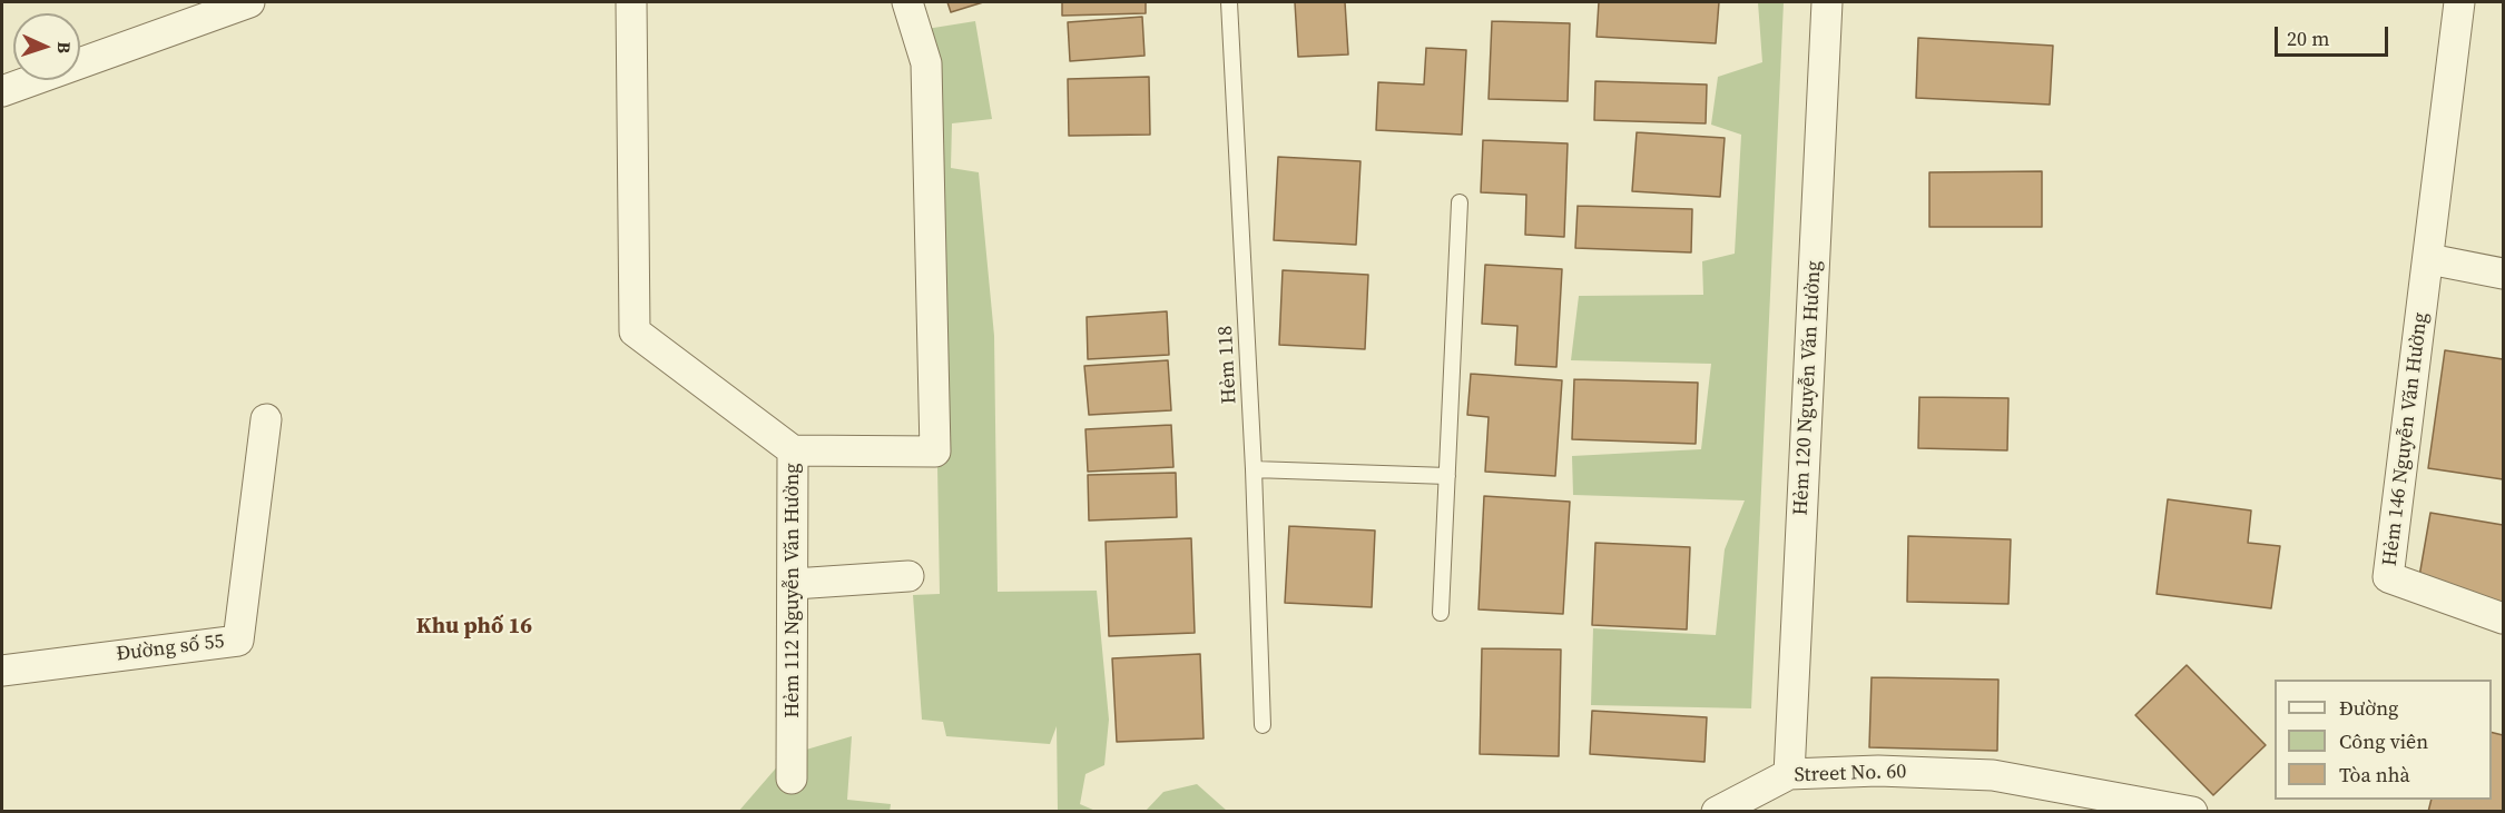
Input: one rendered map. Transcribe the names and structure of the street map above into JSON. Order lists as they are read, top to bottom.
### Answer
{
  "streets": {
    "street": [
      "Hẻm 120 Nguyễn Văn Hưởng",
      "Hẻm 146 Nguyễn Văn Hưởng",
      "Hẻm 112 Nguyễn Văn Hưởng",
      "Đường số 55",
      "Street No. 60"
    ],
    "lane": ["Hẻm 118"]
  },
  "crossings": [
    ["Hẻm 120 Nguyễn Văn Hưởng", "Street No. 60"]
  ],
  "districts": ["Khu phố 16"],
  "legend": ["Đường", "Công viên", "Tòa nhà"],
  "scale_bar": "20 m",
  "north": "right"
}
